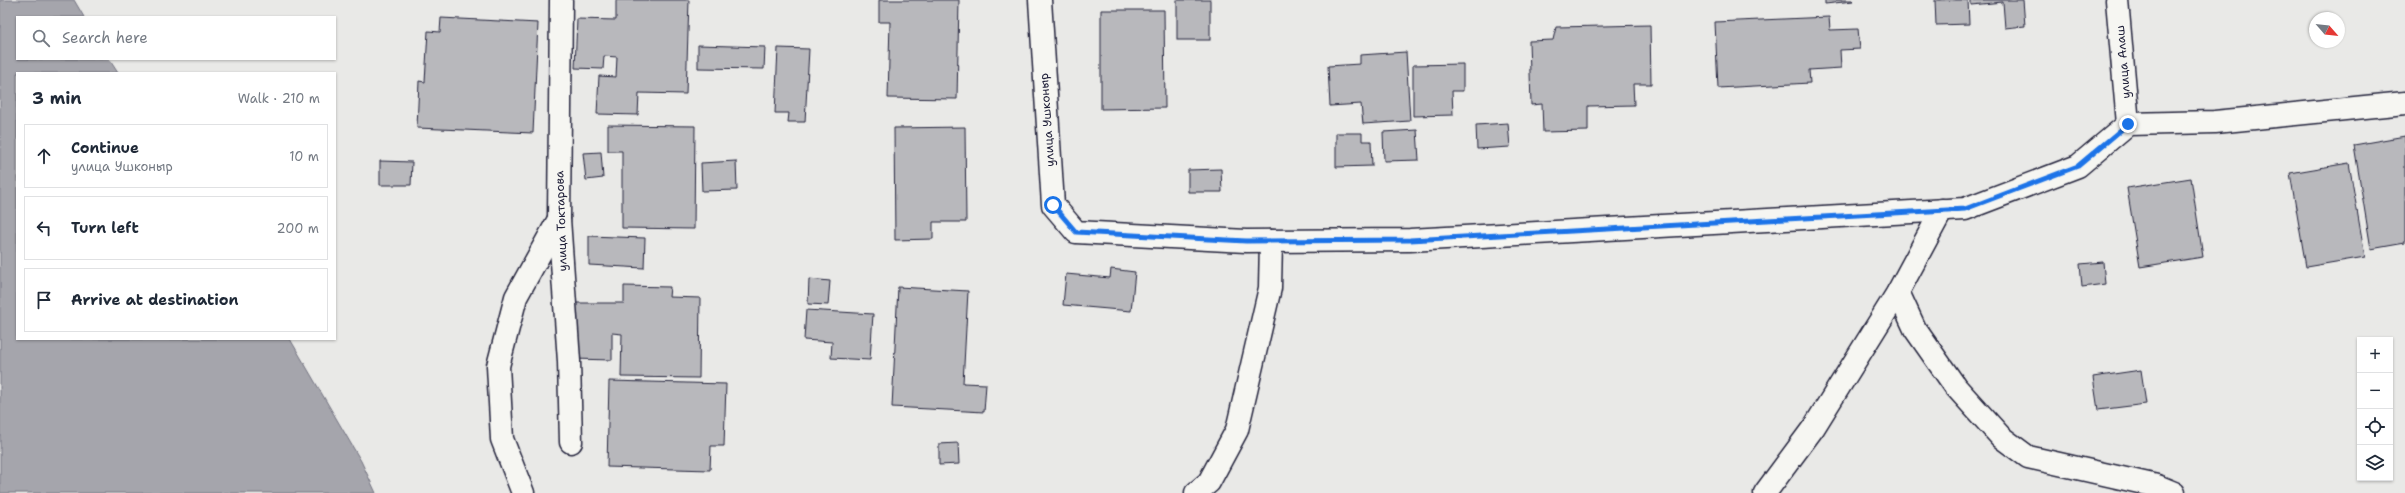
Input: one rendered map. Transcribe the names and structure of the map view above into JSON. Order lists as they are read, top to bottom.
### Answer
{
  "streets": {
    "street": ["улица Алаш", "улица Ушконыр", "улица Токтарова"]
  },
  "north": "bottom right",
  "page": {
    "search": "Search here",
    "heading": ["3 min", "Walk · 210 m"],
    "list": [
      ["Continue", "улица Ушконыр", "10 m"],
      ["Turn left", "200 m"],
      "Arrive at destination"
    ],
    "map_buttons": ["+", "−"]
  }
}
